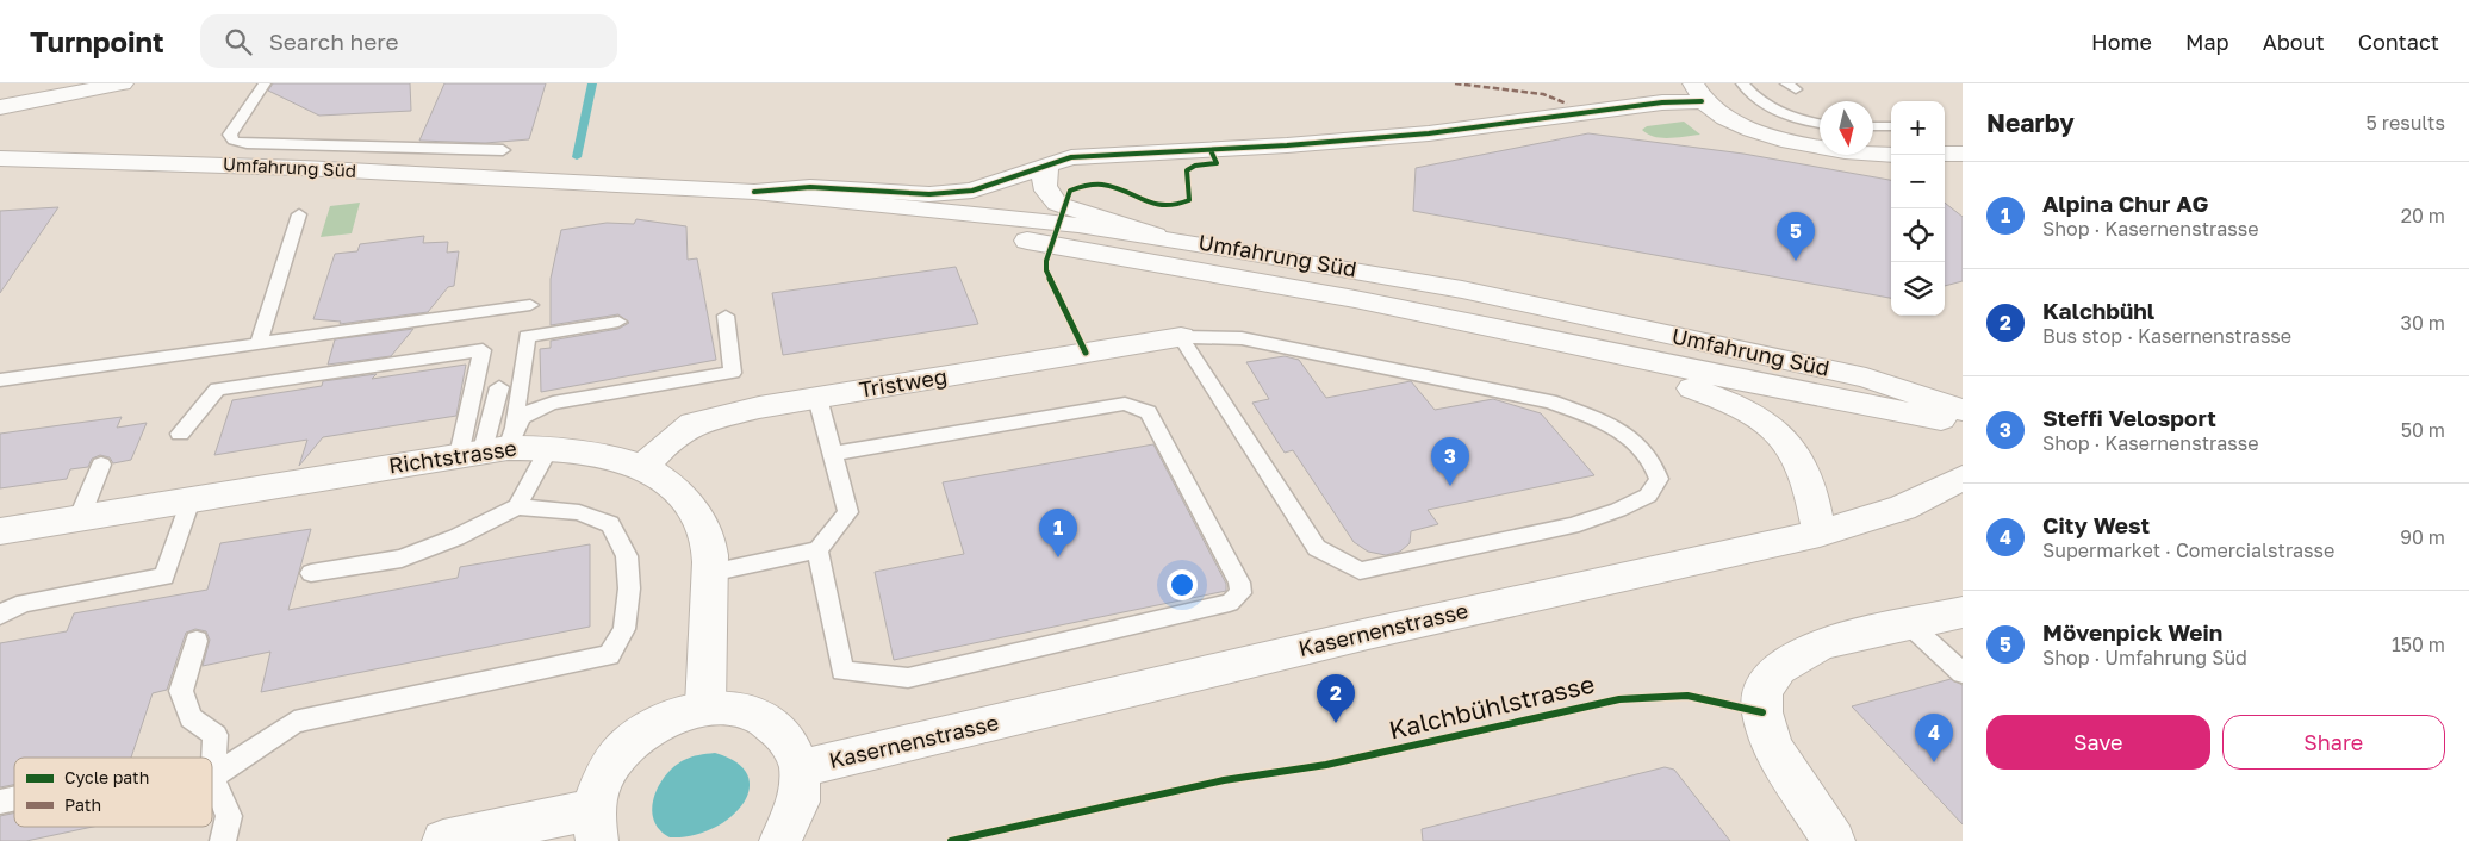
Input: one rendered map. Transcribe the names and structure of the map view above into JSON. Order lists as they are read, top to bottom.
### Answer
{
  "streets": {
    "main road": [
      "Umfahrung Süd",
      "Tristweg",
      "Richtstrasse",
      "Kasernenstrasse"
    ],
    "cycle path": ["Kalchbühlstrasse"]
  },
  "crossings": [
    ["Tristweg", "Richtstrasse"]
  ],
  "legend": ["Cycle path", "Path"],
  "north": "bottom",
  "page": {
    "header": "Turnpoint",
    "search": "Search here",
    "nav": [
      "Home",
      "Map",
      "About",
      "Contact"
    ],
    "heading": ["Nearby", "5 results"],
    "map_buttons": ["+", "−"],
    "list": [
      {
        "mark": "1",
        "name": "Alpina Chur AG",
        "note": "Shop · Kasernenstrasse",
        "value": "20 m"
      },
      {
        "mark": "2",
        "name": "Kalchbühl",
        "note": "Bus stop · Kasernenstrasse",
        "value": "30 m"
      },
      {
        "mark": "3",
        "name": "Steffi Velosport",
        "note": "Shop · Kasernenstrasse",
        "value": "50 m"
      },
      {
        "mark": "4",
        "name": "City West",
        "note": "Supermarket · Comercialstrasse",
        "value": "90 m"
      },
      {
        "mark": "5",
        "name": "Mövenpick Wein",
        "note": "Shop · Umfahrung Süd",
        "value": "150 m"
      }
    ],
    "pins": [
      "5",
      "3",
      "1",
      "2",
      "4"
    ],
    "buttons": ["Save", "Share"]
  }
}
